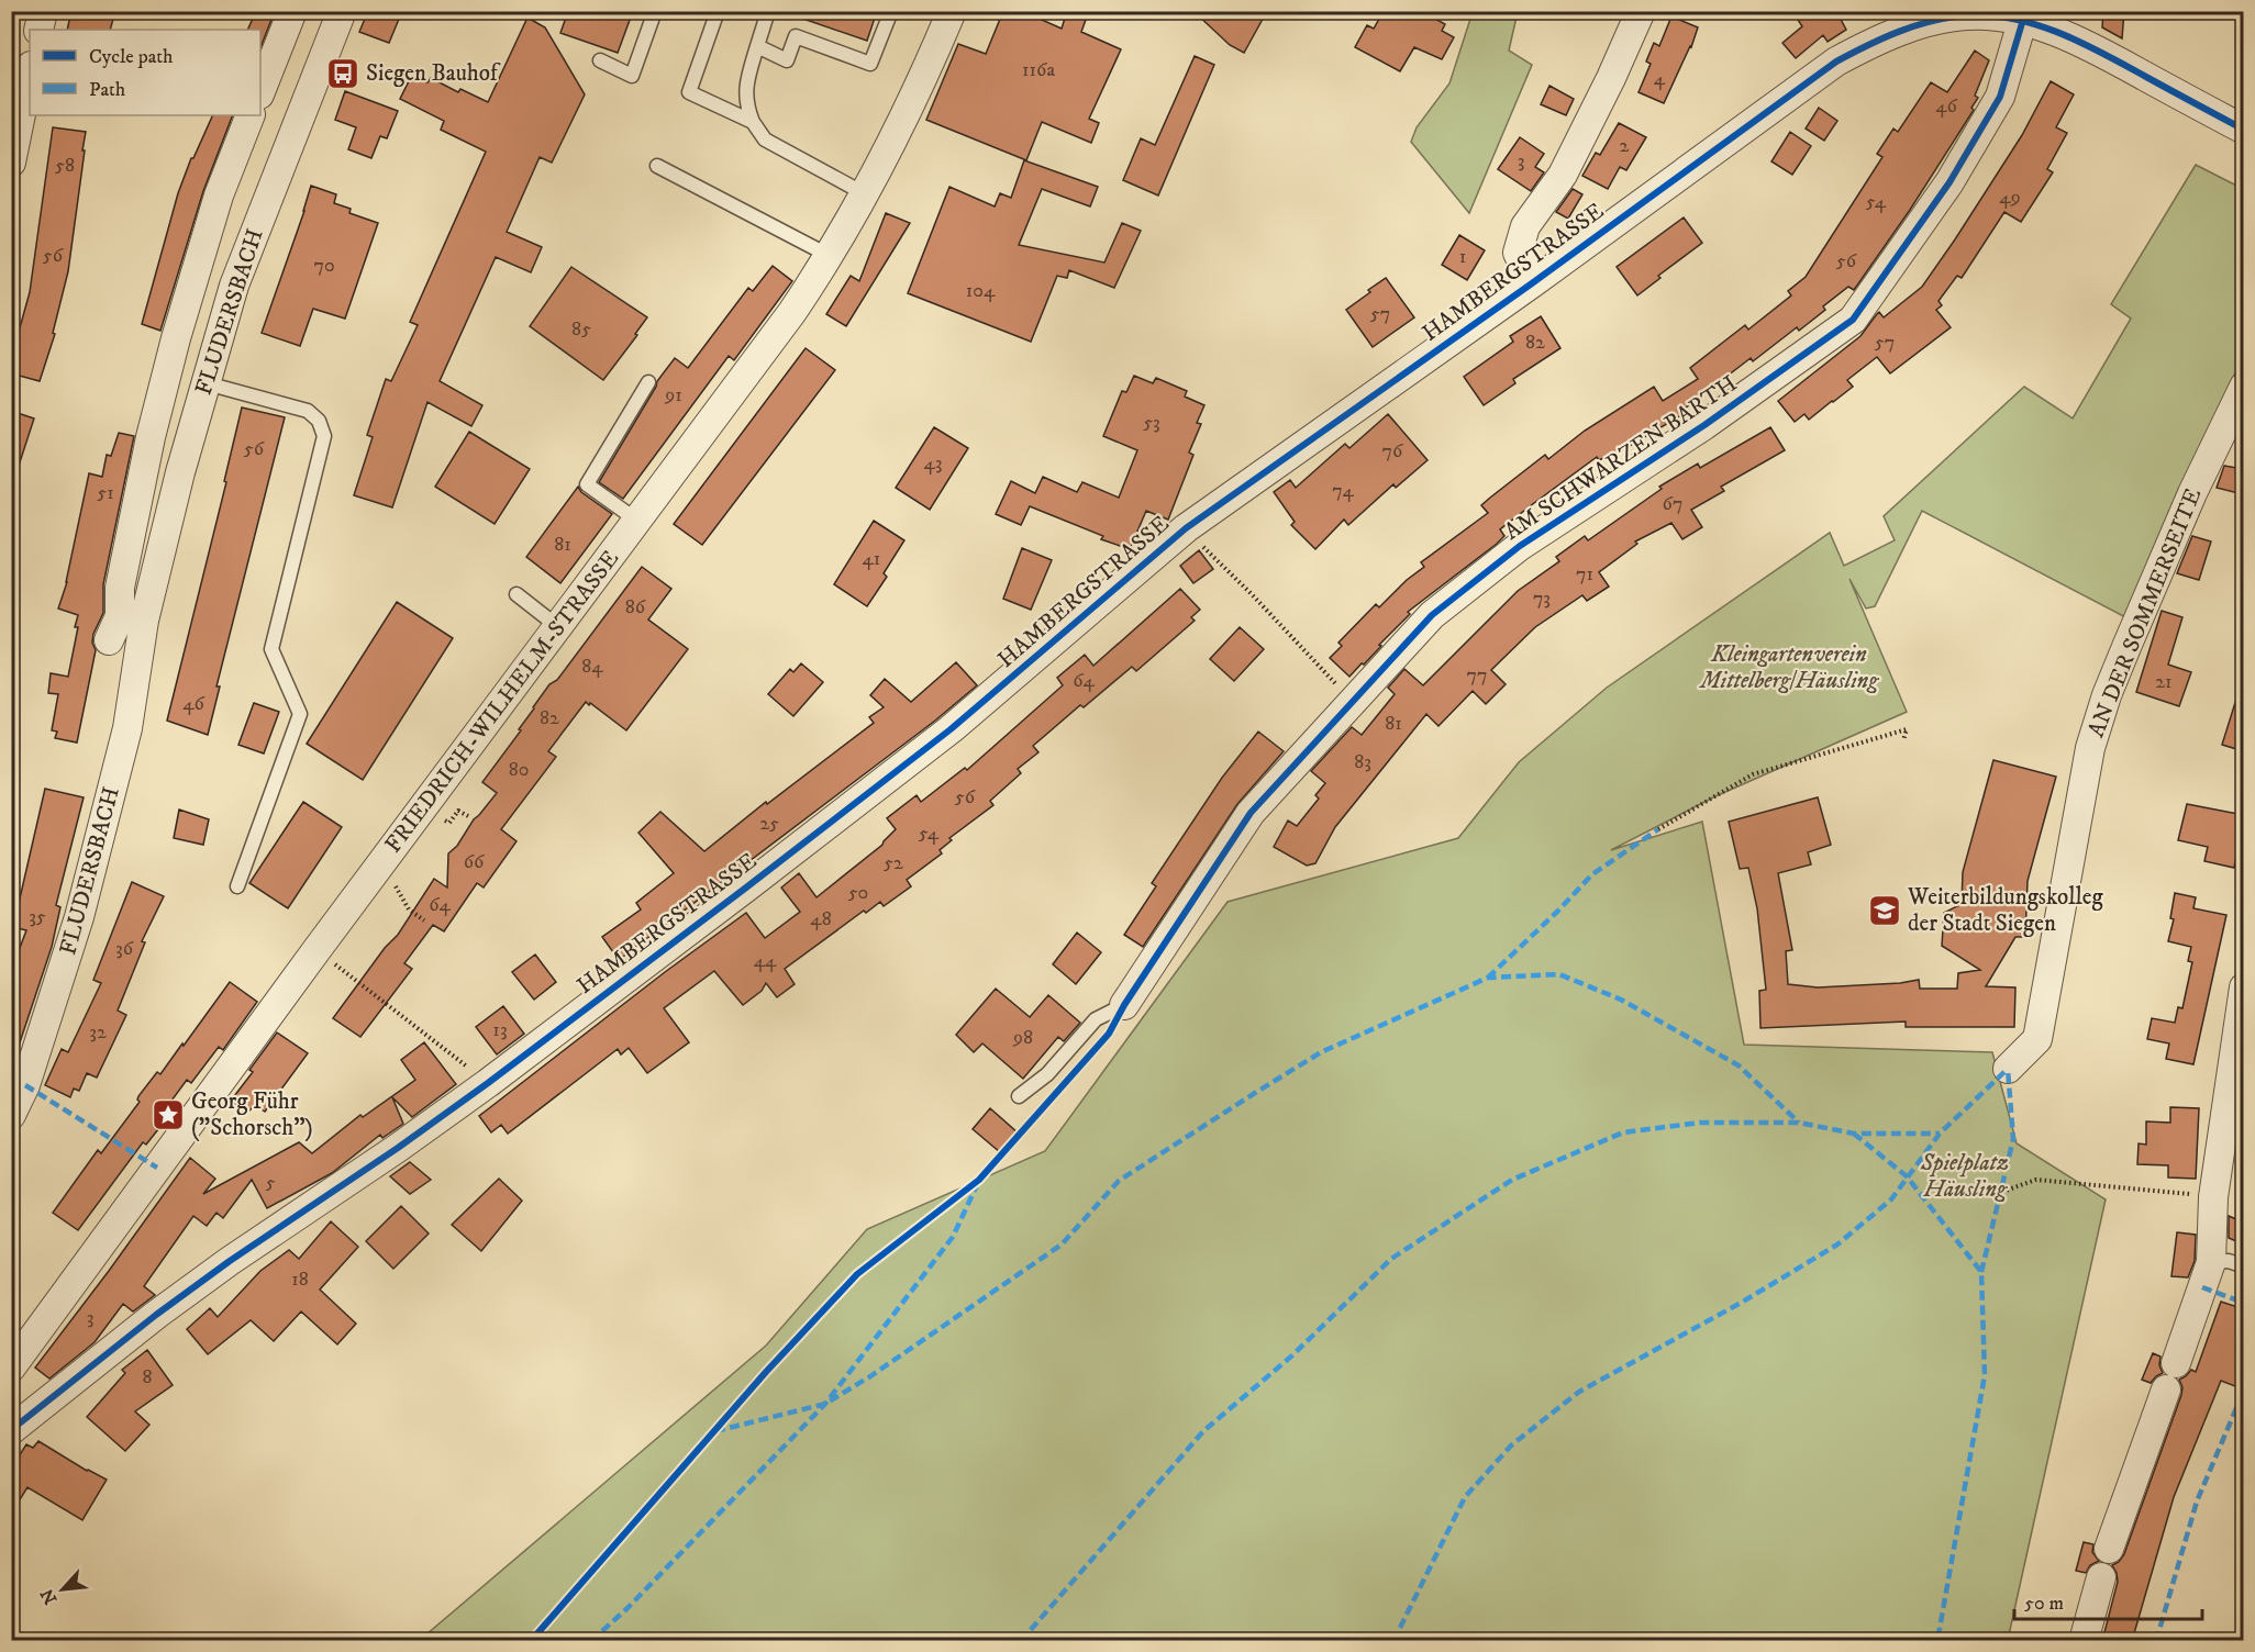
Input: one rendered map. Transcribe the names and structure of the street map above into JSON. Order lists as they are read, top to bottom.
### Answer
{
  "streets": {
    "street": [
      "HAMBERGSTRASSE",
      "FLUDERSBACH",
      "AM SCHWARZEN BARTH",
      "AN DER SOMMERSEITE",
      "FRIEDRICH-WILHELM-STRASSE"
    ]
  },
  "crossings": [
    ["HAMBERGSTRASSE", "AM SCHWARZEN BARTH"]
  ],
  "parks": ["Kleingartenverein Mittelberg/Häusling", "Spielplatz Häusling"],
  "places": {
    "bus stop": ["Siegen Bauhof"],
    "school or university": ["Weiterbildungskolleg der Stadt Siegen"],
    "place": ["Georg Führ (\"Schorsch\")"]
  },
  "house_numbers": [
    "116a",
    "4",
    "46",
    "2",
    "3",
    "58",
    "49",
    "54",
    "56",
    "1",
    "56",
    "70",
    "104",
    "57",
    "85",
    "82",
    "57",
    "91",
    "53",
    "56",
    "76",
    "43",
    "74",
    "51",
    "67",
    "81",
    "41",
    "71",
    "73",
    "86",
    "84",
    "77",
    "64",
    "21",
    "46",
    "82",
    "81",
    "83",
    "80",
    "56",
    "25",
    "54",
    "66",
    "52",
    "50",
    "64",
    "35",
    "48",
    "36",
    "44",
    "13",
    "32",
    "98",
    "5",
    "18",
    "3",
    "8"
  ],
  "legend": ["Cycle path", "Path"],
  "scale_bar": "50 m",
  "north": "bottom left"
}
